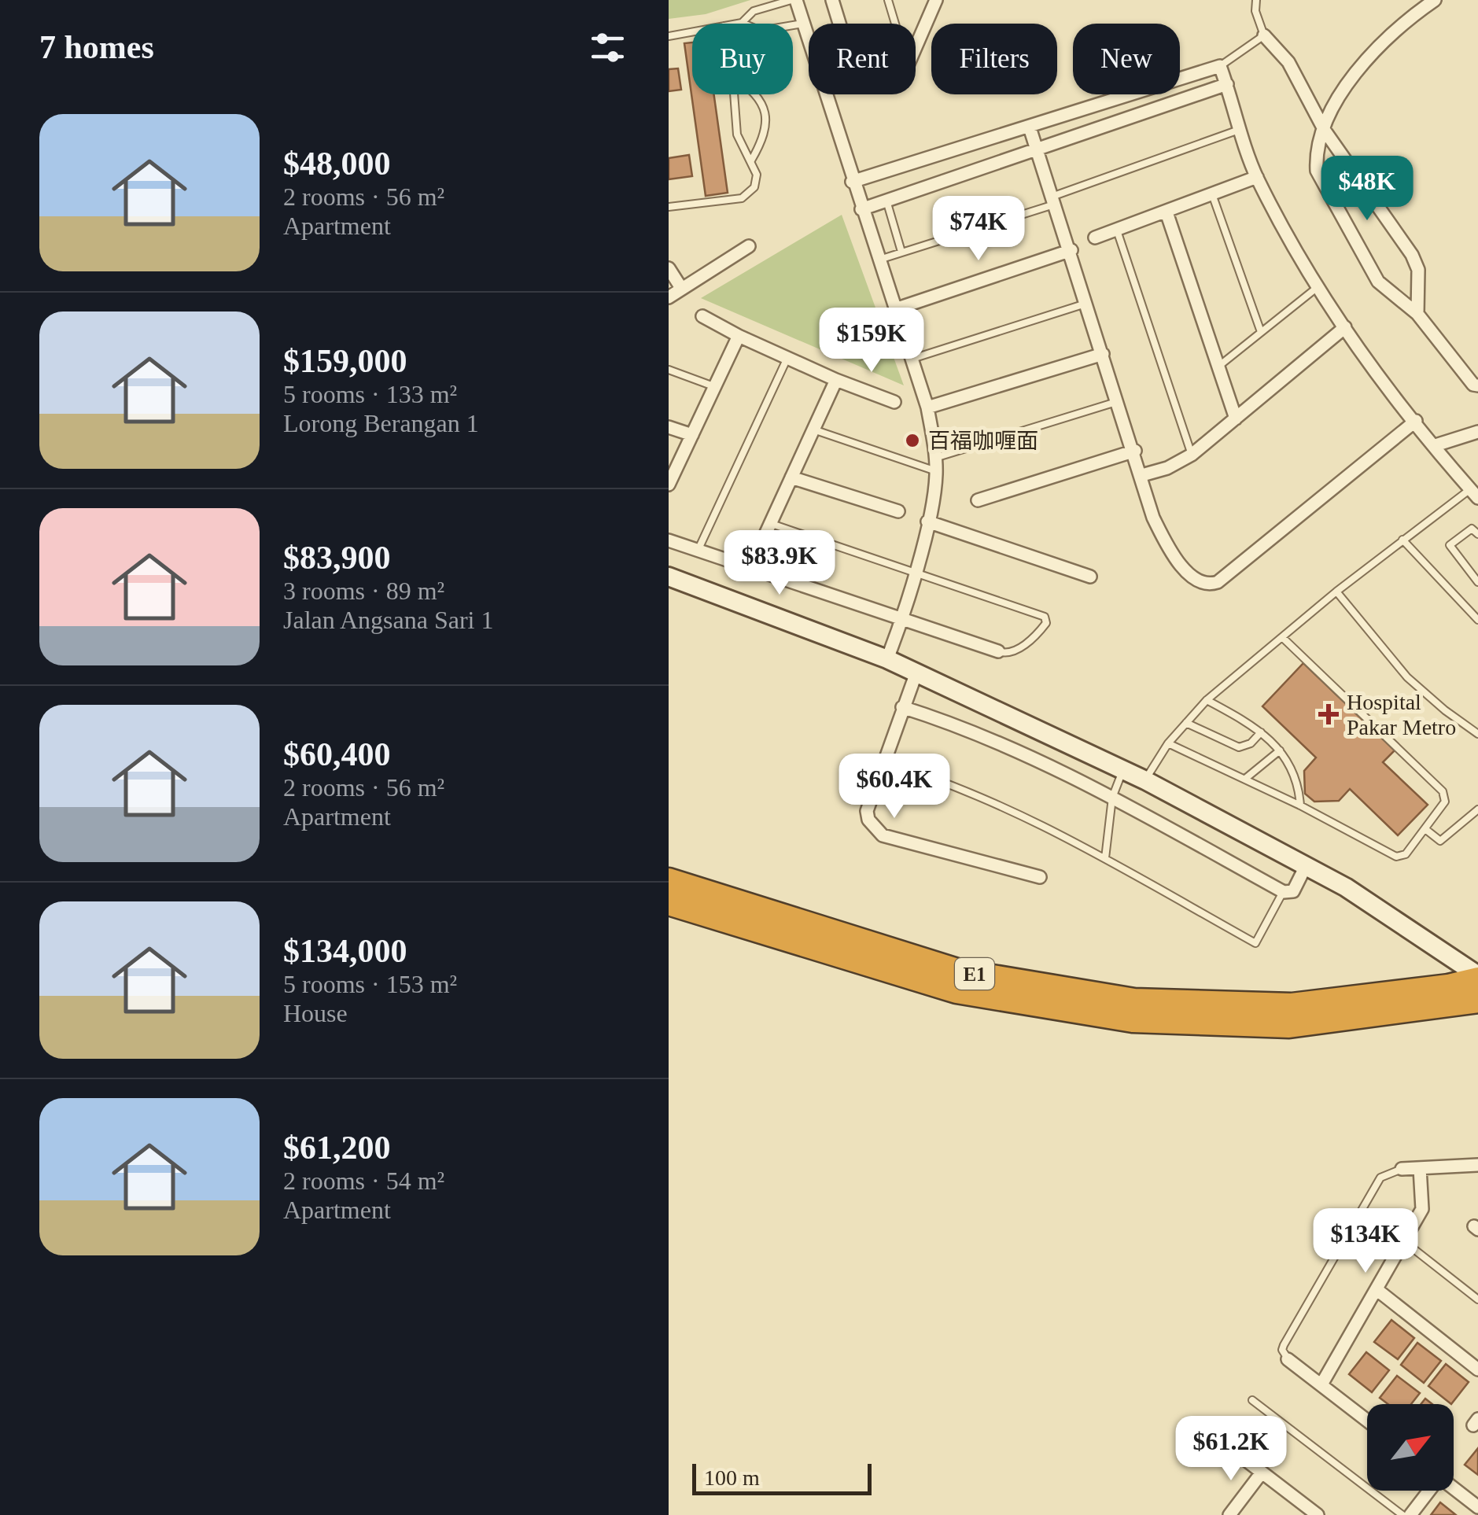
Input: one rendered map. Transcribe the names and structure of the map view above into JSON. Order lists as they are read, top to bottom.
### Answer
{
  "streets": {
    "highway": ["E1"]
  },
  "places": {
    "other": ["百福咖喱面"],
    "health": ["Hospital Pakar Metro"]
  },
  "scale_bar": "100 m",
  "north": "top right",
  "page": {
    "heading": "7 homes",
    "chip": [
      "Buy",
      "Rent",
      "Filters",
      "New"
    ],
    "list": [
      {
        "name": "$48,000",
        "note": "2 rooms · 56 m² · Apartment"
      },
      {
        "name": "$159,000",
        "note": "5 rooms · 133 m² · Lorong Berangan 1"
      },
      {
        "name": "$83,900",
        "note": "3 rooms · 89 m² · Jalan Angsana Sari 1"
      },
      {
        "name": "$60,400",
        "note": "2 rooms · 56 m² · Apartment"
      },
      {
        "name": "$134,000",
        "note": "5 rooms · 153 m² · House"
      },
      {
        "name": "$61,200",
        "note": "2 rooms · 54 m² · Apartment"
      }
    ],
    "price": [
      "$48K",
      "$74K",
      "$159K",
      "$83.9K",
      "$60.4K",
      "$134K",
      "$61.2K"
    ],
    "scale": "100 m"
  }
}
